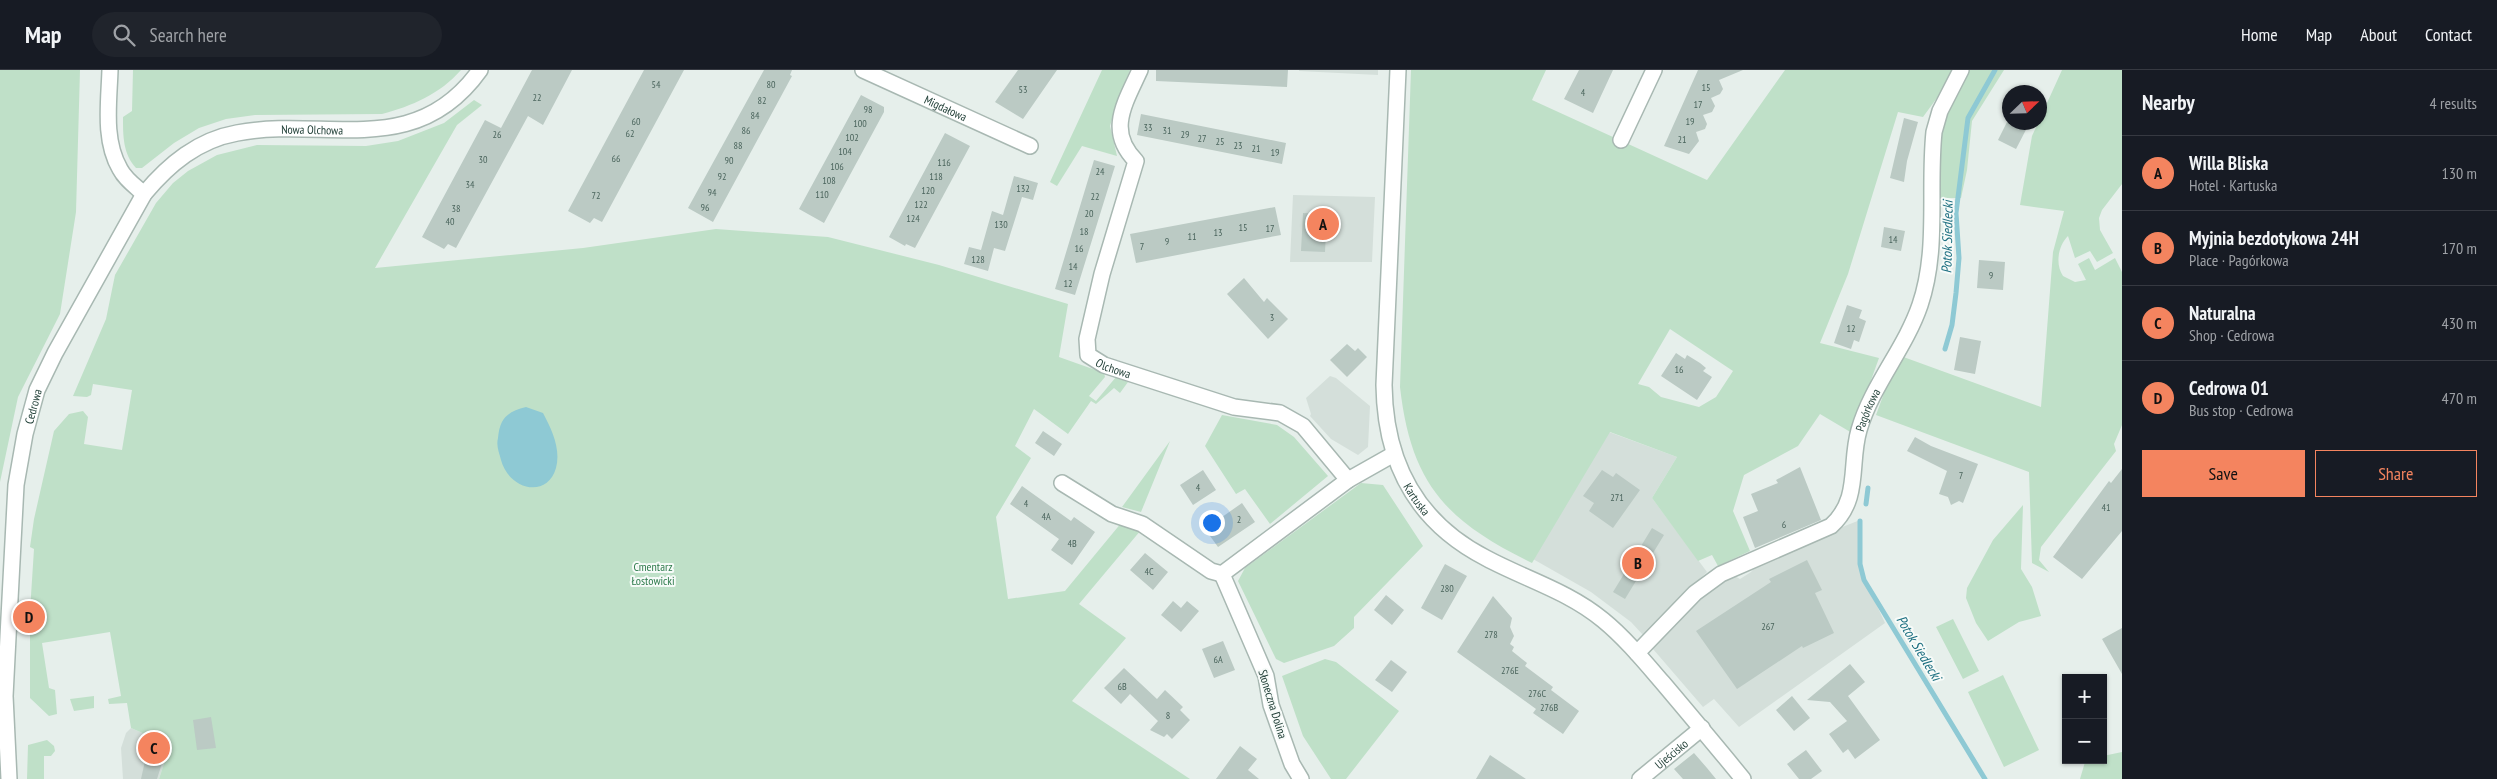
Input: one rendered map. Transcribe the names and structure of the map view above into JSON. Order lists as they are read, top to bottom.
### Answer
{
  "streets": {
    "street": [
      "Migdałowa",
      "Nowa Olchowa",
      "Olchowa",
      "Cedrowa",
      "Pagórkowa",
      "Kartuska",
      "Słoneczna Dolina",
      "Ujeścisko"
    ]
  },
  "crossings": [
    ["Nowa Olchowa", "Cedrowa"],
    ["Pagórkowa", "Kartuska"],
    ["Kartuska", "Ujeścisko"]
  ],
  "water": ["Potok Siedlecki"],
  "parks": ["Cmentarz Łostowicki"],
  "house_numbers": [
    "54",
    "80",
    "15",
    "53",
    "4",
    "22",
    "82",
    "17",
    "98",
    "84",
    "60",
    "19",
    "100",
    "33",
    "86",
    "31",
    "62",
    "26",
    "29",
    "102",
    "27",
    "21",
    "25",
    "88",
    "23",
    "21",
    "104",
    "19",
    "66",
    "30",
    "90",
    "116",
    "106",
    "24",
    "92",
    "118",
    "108",
    "34",
    "132",
    "120",
    "94",
    "110",
    "72",
    "22",
    "122",
    "96",
    "38",
    "20",
    "124",
    "40",
    "130",
    "15",
    "17",
    "18",
    "13",
    "11",
    "14",
    "9",
    "7",
    "16",
    "128",
    "14",
    "9",
    "12",
    "3",
    "12",
    "16",
    "7",
    "4",
    "271",
    "4",
    "41",
    "4A",
    "2",
    "6",
    "4B",
    "4C",
    "280",
    "267",
    "278",
    "6A",
    "276E",
    "6B",
    "276C",
    "276B",
    "8"
  ],
  "north": "top right",
  "page": {
    "header": "Map",
    "search": "Search here",
    "nav": [
      "Home",
      "Map",
      "About",
      "Contact"
    ],
    "heading": ["Nearby", "4 results"],
    "list": [
      {
        "mark": "A",
        "name": "Willa Bliska",
        "note": "Hotel · Kartuska",
        "value": "130 m"
      },
      {
        "mark": "B",
        "name": "Myjnia bezdotykowa 24H",
        "note": "Place · Pagórkowa",
        "value": "170 m"
      },
      {
        "mark": "C",
        "name": "Naturalna",
        "note": "Shop · Cedrowa",
        "value": "430 m"
      },
      {
        "mark": "D",
        "name": "Cedrowa 01",
        "note": "Bus stop · Cedrowa",
        "value": "470 m"
      }
    ],
    "pins": [
      "A",
      "B",
      "D",
      "C"
    ],
    "buttons": ["Save", "Share"],
    "map_buttons": ["+", "−"]
  }
}
